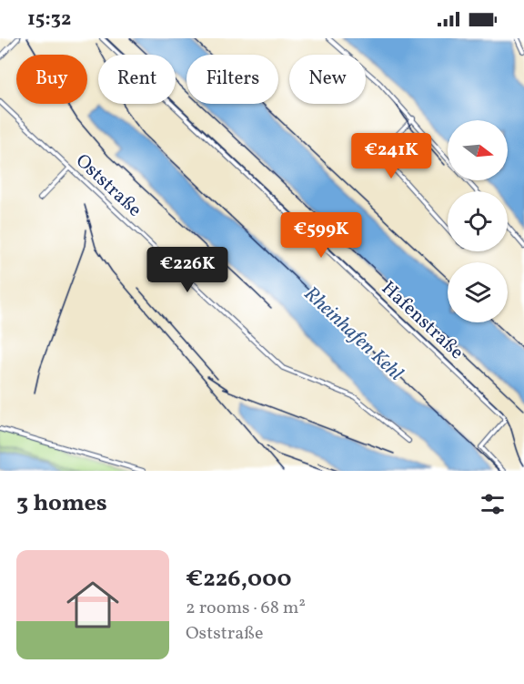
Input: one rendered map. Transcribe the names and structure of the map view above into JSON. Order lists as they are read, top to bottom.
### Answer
{
  "streets": {
    "street": ["Oststraße", "Hafenstraße"]
  },
  "water": ["Rheinhafen Kehl"],
  "north": "right",
  "page": {
    "status": "15:32",
    "chip": [
      "Buy",
      "Rent",
      "Filters",
      "New"
    ],
    "price": ["€241K", "€599K", "€226K"],
    "heading": "3 homes",
    "list": [
      {
        "name": "€226,000",
        "note": "2 rooms · 68 m² · Oststraße"
      }
    ]
  }
}
